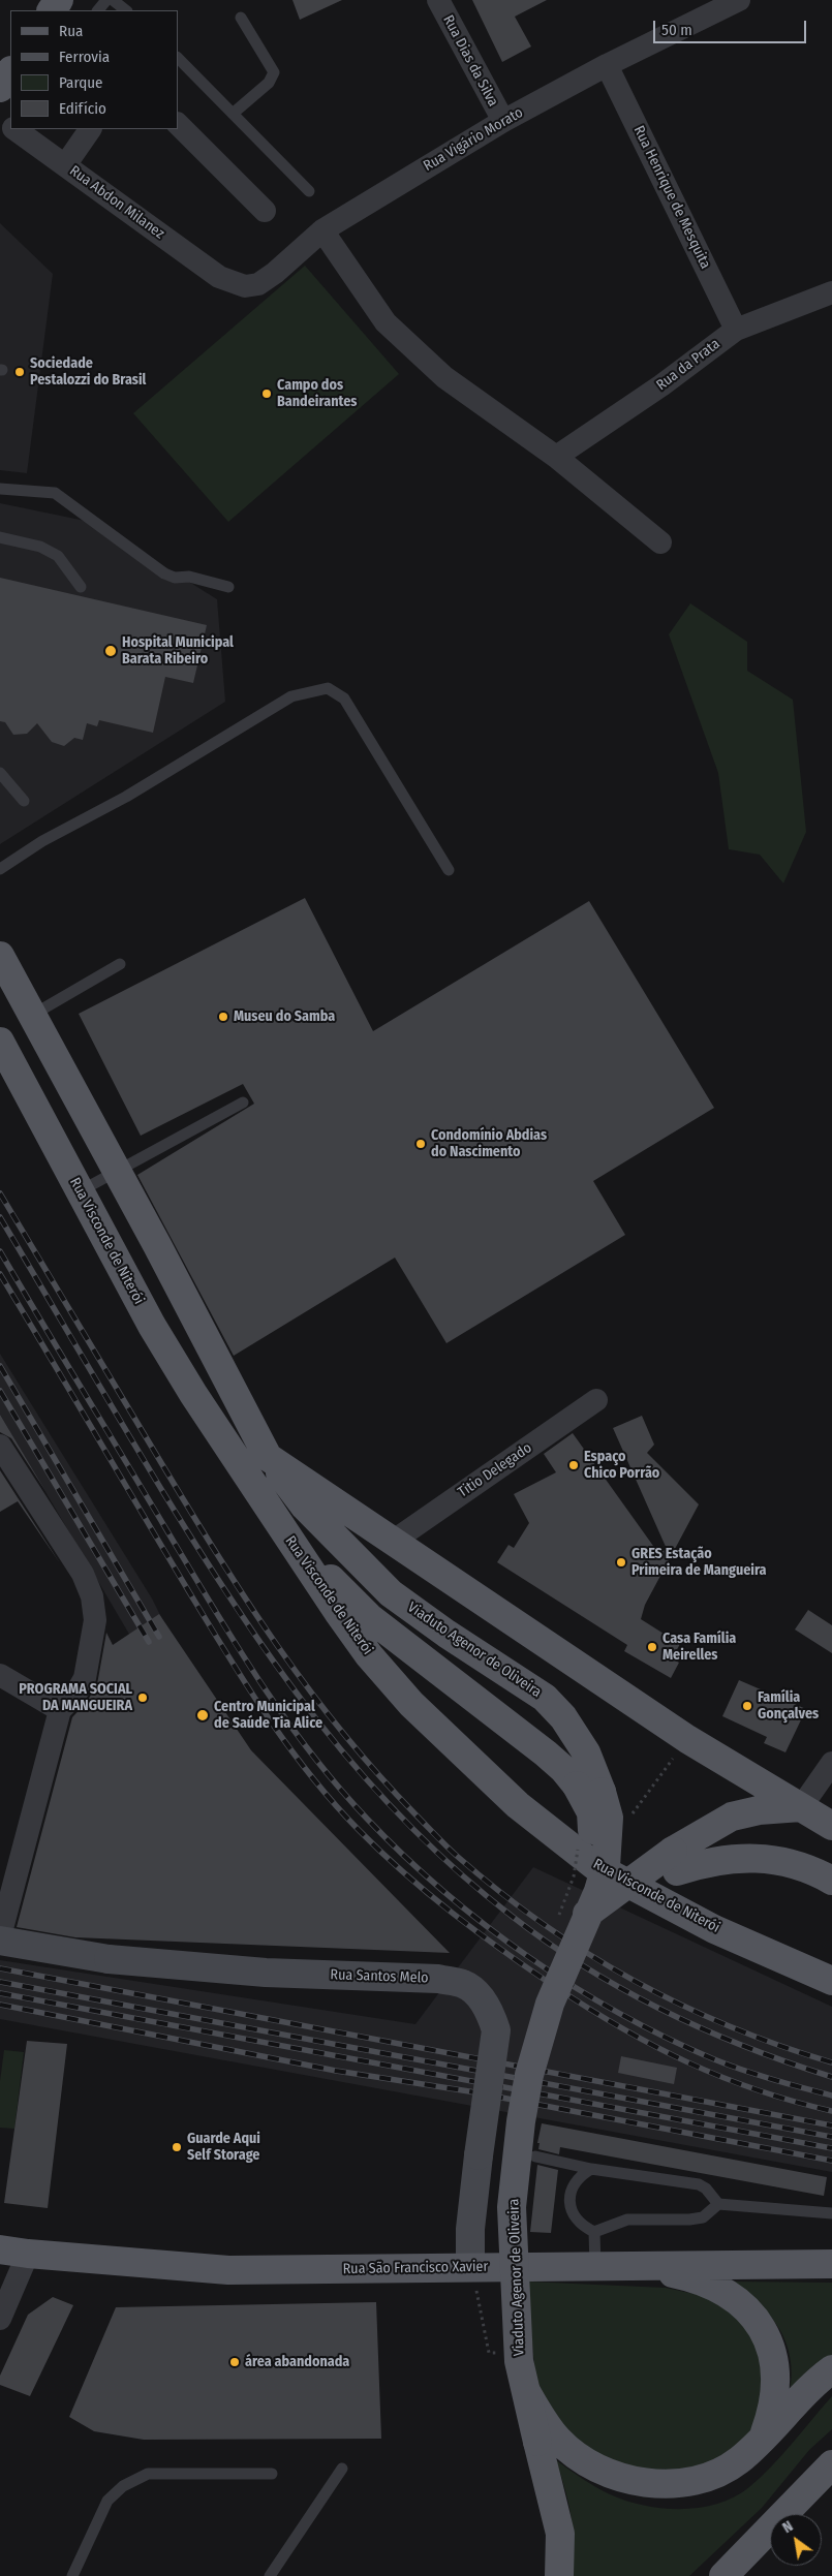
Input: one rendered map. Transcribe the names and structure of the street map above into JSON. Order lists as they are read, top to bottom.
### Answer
{
  "streets": {
    "main road": [
      "Rua Visconde de Niterói",
      "Viaduto Agenor de Oliveira",
      "Rua Santos Melo",
      "Rua São Francisco Xavier"
    ],
    "street": [
      "Rua Dias da Silva",
      "Rua Vigário Morato",
      "Rua Henrique de Mesquita",
      "Rua Abdon Milanez",
      "Rua da Prata",
      "Titio Delegado"
    ]
  },
  "crossings": [
    ["Rua Dias da Silva", "Rua Vigário Morato"],
    ["Rua Vigário Morato", "Rua Henrique de Mesquita"],
    ["Rua Vigário Morato", "Rua Abdon Milanez"],
    ["Rua Henrique de Mesquita", "Rua da Prata"],
    ["Rua Visconde de Niterói", "Viaduto Agenor de Oliveira"],
    ["Rua Santos Melo", "Rua São Francisco Xavier"]
  ],
  "places": [
    "Sociedade Pestalozzi do Brasil",
    "Campo dos Bandeirantes",
    "Hospital Municipal Barata Ribeiro",
    "Museu do Samba",
    "Condomínio Abdias do Nascimento",
    "Espaço Chico Porrão",
    "GRES Estação Primeira de Mangueira",
    "Casa Família Meirelles",
    "PROGRAMA SOCIAL DA MANGUEIRA",
    "Família Gonçalves",
    "Centro Municipal de Saúde Tia Alice",
    "Guarde Aqui Self Storage",
    "área abandonada"
  ],
  "legend": [
    "Rua",
    "Ferrovia",
    "Parque",
    "Edifício"
  ],
  "scale_bar": "50 m",
  "north": "top left"
}
